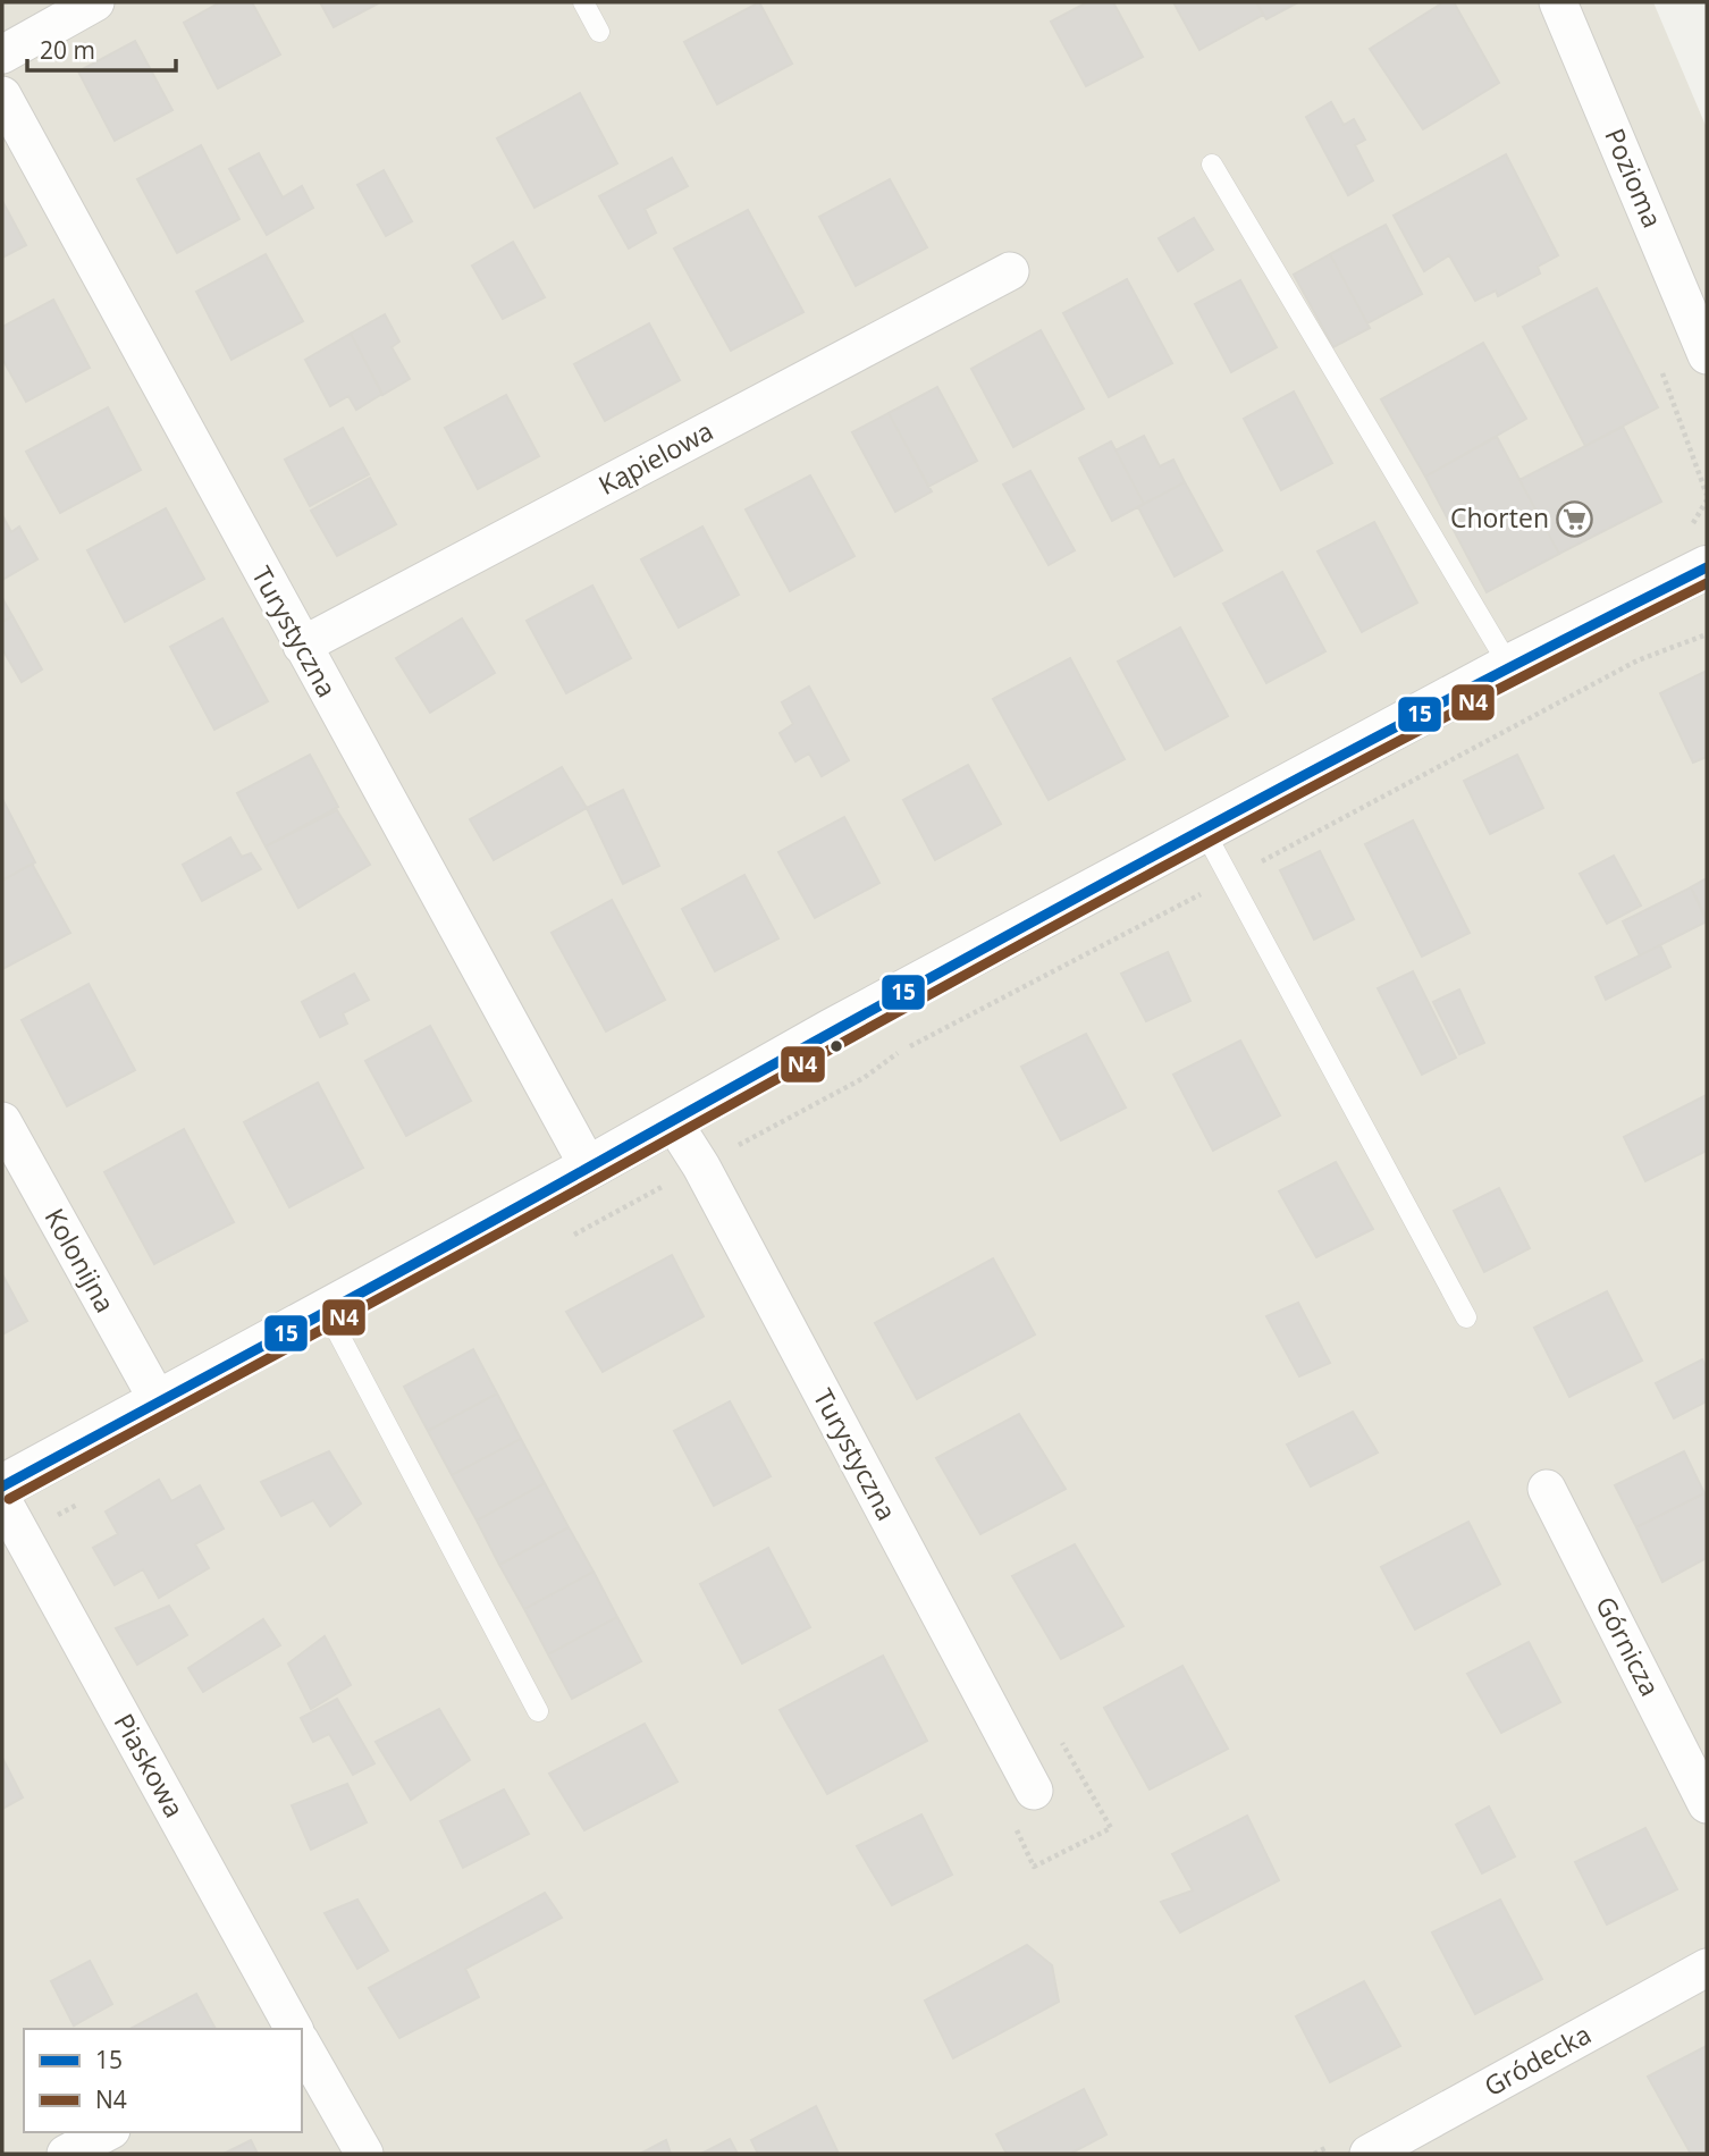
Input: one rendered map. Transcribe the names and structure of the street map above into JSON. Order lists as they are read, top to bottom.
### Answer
{
  "streets": {
    "street": [
      "Pozioma",
      "Kąpielowa",
      "Turystyczna",
      "Kolonijna",
      "Górnicza",
      "Piaskowa",
      "Gródecka"
    ]
  },
  "crossings": [
    ["Kąpielowa", "Turystyczna"]
  ],
  "places": {
    "supermarket": ["Chorten"]
  },
  "lines": ["transit line 15", "transit line N4"],
  "legend": ["15", "N4"],
  "scale_bar": "20 m"
}
